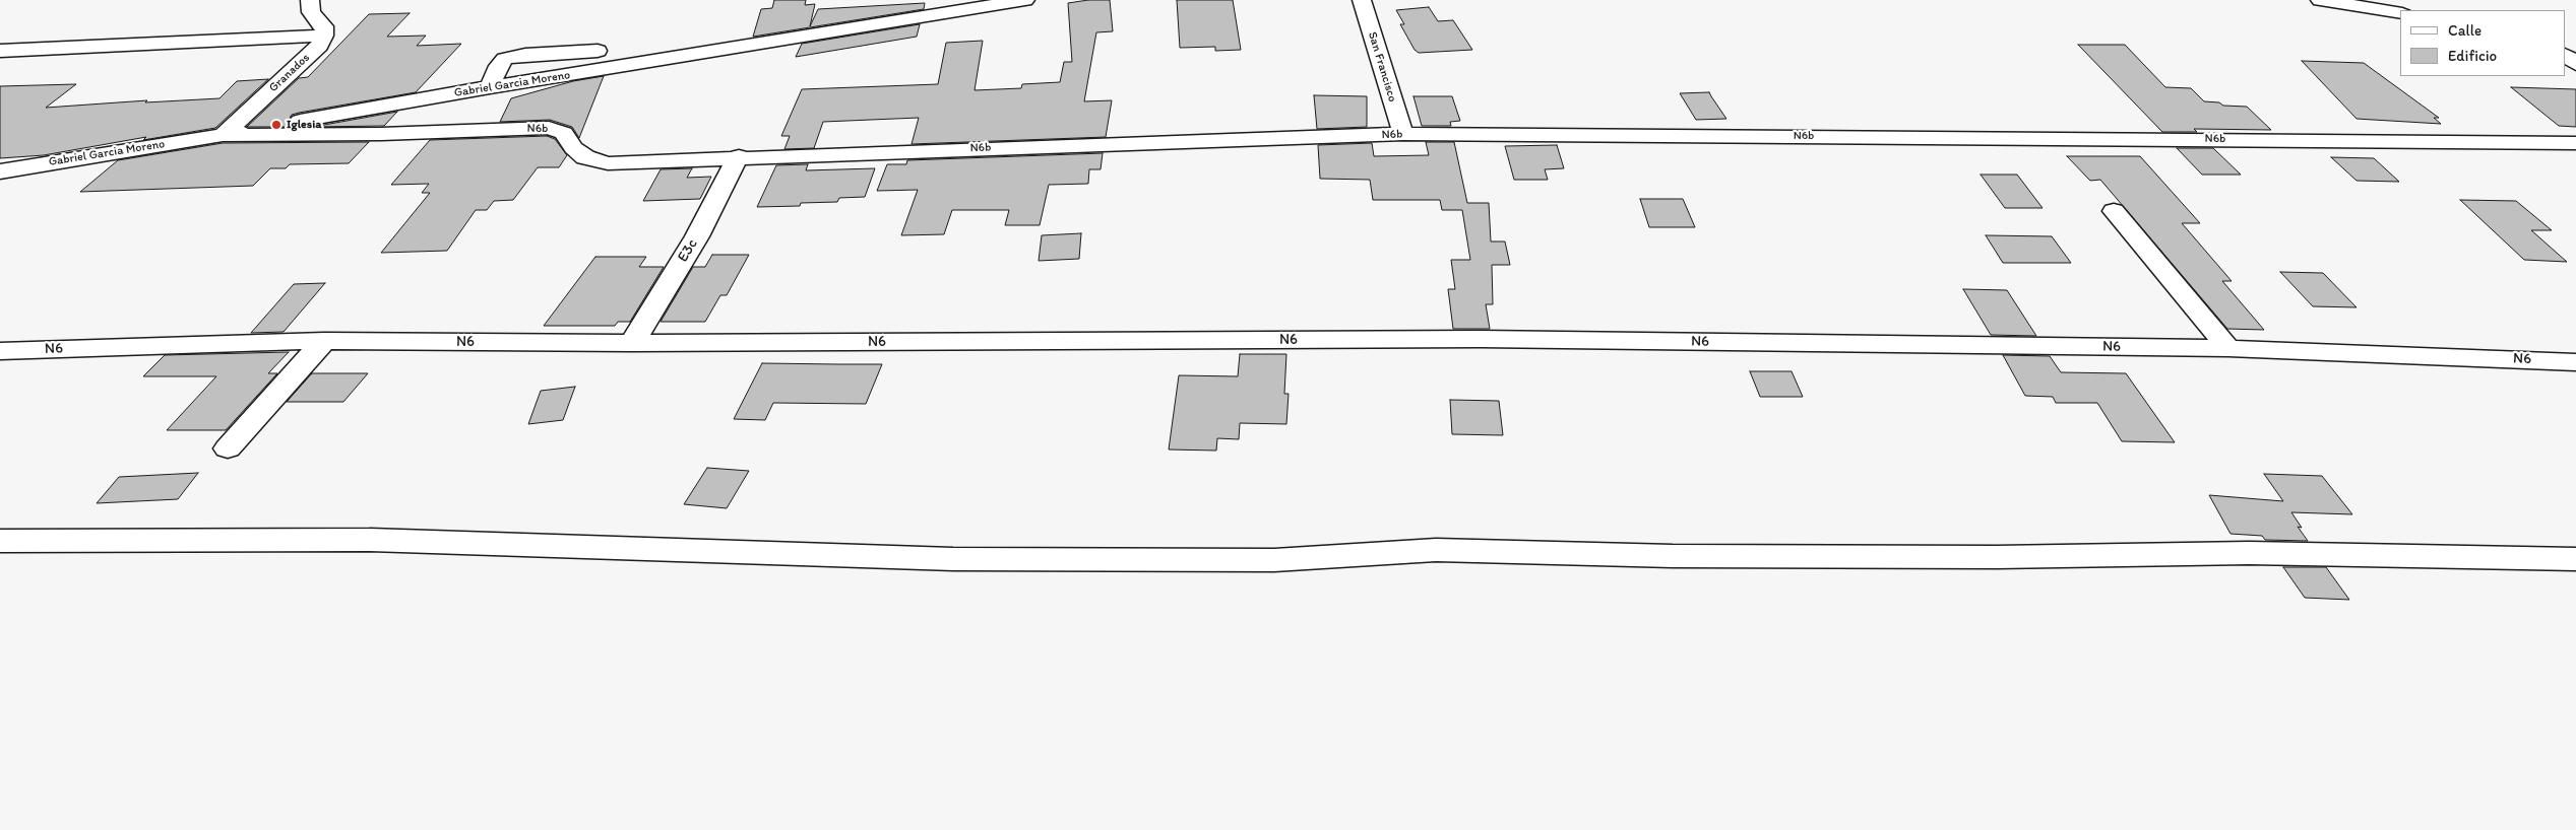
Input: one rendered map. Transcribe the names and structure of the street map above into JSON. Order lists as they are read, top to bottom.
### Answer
{
  "streets": {
    "street": [
      "San Francisco",
      "Granados",
      "Gabriel Garcia Moreno",
      "N6b",
      "E3c",
      "N6"
    ]
  },
  "crossings": [
    ["San Francisco", "N6b"],
    ["Granados", "Gabriel Garcia Moreno"],
    ["Granados", "N6b"],
    ["Gabriel Garcia Moreno", "N6b"],
    ["N6b", "E3c"],
    ["E3c", "N6"]
  ],
  "places": ["Iglesia"],
  "legend": ["Calle", "Edificio"]
}
